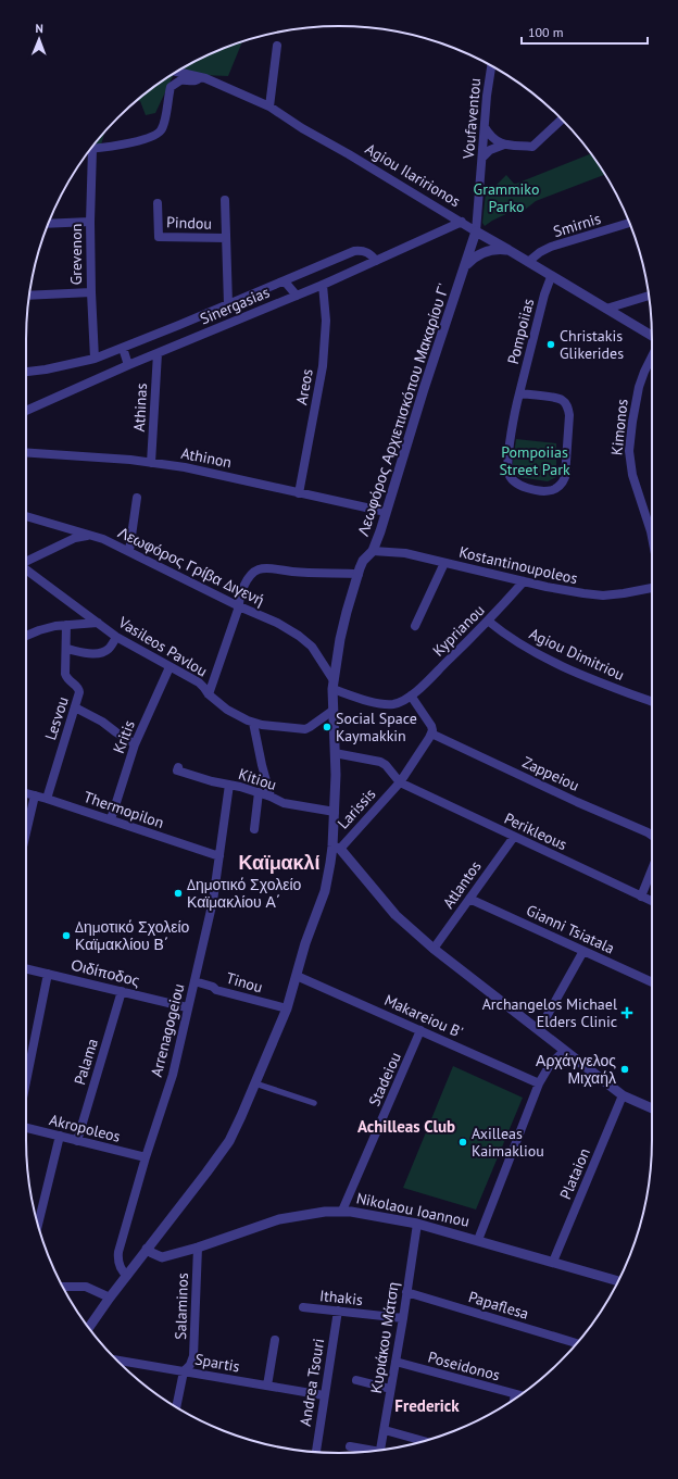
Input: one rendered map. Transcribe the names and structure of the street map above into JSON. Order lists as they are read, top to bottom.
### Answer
{
  "streets": {
    "street": [
      "Voufaventou",
      "Agiou Ilaririonos",
      "Pindou",
      "Smirnis",
      "Grevenon",
      "Sinergasias",
      "Pompoiias",
      "Areos",
      "Athinas",
      "Λεωφόρος Αρχιεπισκόπου Μακαρίου Γ'",
      "Kimonos",
      "Athinon",
      "Kostantinoupoleos",
      "Λεωφόρος Γρίβα Διγενή",
      "Kyprianou",
      "Vasileos Pavlou",
      "Agiou Dimitriou",
      "Lesvou",
      "Kritis",
      "Zappeiou",
      "Kitiou",
      "Larissis",
      "Thermopilon",
      "Perikleous",
      "Atlantos",
      "Gianni Tsiatala",
      "Οιδίποδος",
      "Tinou",
      "Makareiou B'",
      "Arrenagogeiou",
      "Palama",
      "Stadeiou",
      "Akropoleos",
      "Plataion",
      "Nikolaou Ioannou",
      "Ithakis",
      "Papaflesa",
      "Salaminos",
      "Κυριάκου Μάτση",
      "Spartis",
      "Poseidonos",
      "Andrea Tsouri"
    ]
  },
  "crossings": [
    ["Voufaventou", "Agiou Ilaririonos"],
    ["Voufaventou", "Λεωφόρος Αρχιεπισκόπου Μακαρίου Γ'"],
    ["Agiou Ilaririonos", "Smirnis"],
    ["Agiou Ilaririonos", "Sinergasias"],
    ["Agiou Ilaririonos", "Pompoiias"],
    ["Agiou Ilaririonos", "Λεωφόρος Αρχιεπισκόπου Μακαρίου Γ'"],
    ["Sinergasias", "Areos"],
    ["Sinergasias", "Athinas"],
    ["Areos", "Athinon"],
    ["Athinas", "Athinon"],
    ["Λεωφόρος Αρχιεπισκόπου Μακαρίου Γ'", "Athinon"],
    ["Λεωφόρος Αρχιεπισκόπου Μακαρίου Γ'", "Kostantinoupoleos"],
    ["Λεωφόρος Αρχιεπισκόπου Μακαρίου Γ'", "Λεωφόρος Γρίβα Διγενή"],
    ["Λεωφόρος Αρχιεπισκόπου Μακαρίου Γ'", "Vasileos Pavlou"],
    ["Λεωφόρος Αρχιεπισκόπου Μακαρίου Γ'", "Kitiou"],
    ["Λεωφόρος Αρχιεπισκόπου Μακαρίου Γ'", "Larissis"],
    ["Λεωφόρος Αρχιεπισκόπου Μακαρίου Γ'", "Tinou"],
    ["Λεωφόρος Αρχιεπισκόπου Μακαρίου Γ'", "Makareiou B'"],
    ["Λεωφόρος Αρχιεπισκόπου Μακαρίου Γ'", "Arrenagogeiou"],
    ["Λεωφόρος Αρχιεπισκόπου Μακαρίου Γ'", "Nikolaou Ioannou"],
    ["Kostantinoupoleos", "Kyprianou"],
    ["Kyprianou", "Agiou Dimitriou"],
    ["Vasileos Pavlou", "Lesvou"],
    ["Vasileos Pavlou", "Kritis"],
    ["Lesvou", "Thermopilon"],
    ["Kritis", "Thermopilon"],
    ["Zappeiou", "Larissis"],
    ["Kitiou", "Arrenagogeiou"],
    ["Larissis", "Perikleous"],
    ["Thermopilon", "Arrenagogeiou"],
    ["Perikleous", "Atlantos"],
    ["Atlantos", "Gianni Tsiatala"],
    ["Οιδίποδος", "Arrenagogeiou"],
    ["Οιδίποδος", "Palama"],
    ["Tinou", "Arrenagogeiou"],
    ["Makareiou B'", "Stadeiou"],
    ["Arrenagogeiou", "Akropoleos"],
    ["Palama", "Akropoleos"],
    ["Stadeiou", "Nikolaou Ioannou"],
    ["Plataion", "Nikolaou Ioannou"],
    ["Nikolaou Ioannou", "Salaminos"],
    ["Nikolaou Ioannou", "Κυριάκου Μάτση"],
    ["Ithakis", "Κυριάκου Μάτση"],
    ["Ithakis", "Andrea Tsouri"],
    ["Papaflesa", "Κυριάκου Μάτση"],
    ["Salaminos", "Spartis"],
    ["Κυριάκου Μάτση", "Poseidonos"],
    ["Spartis", "Andrea Tsouri"]
  ],
  "districts": ["Καϊμακλί", "Achilleas Club", "Frederick"],
  "parks": ["Grammiko Parko", "Pompoiias Street Park"],
  "places": {
    "other": [
      "Christakis Glikerides",
      "Social Space Kaymakkin",
      "Δημοτικό Σχολείο Καϊμακλίου Α΄",
      "Δημοτικό Σχολείο Καϊμακλίου Β΄",
      "Αρχάγγελος Μιχαήλ",
      "Axilleas Kaimakliou"
    ],
    "health": ["Archangelos Michael Elders Clinic"]
  },
  "scale_bar": "100 m",
  "north": "top"
}
